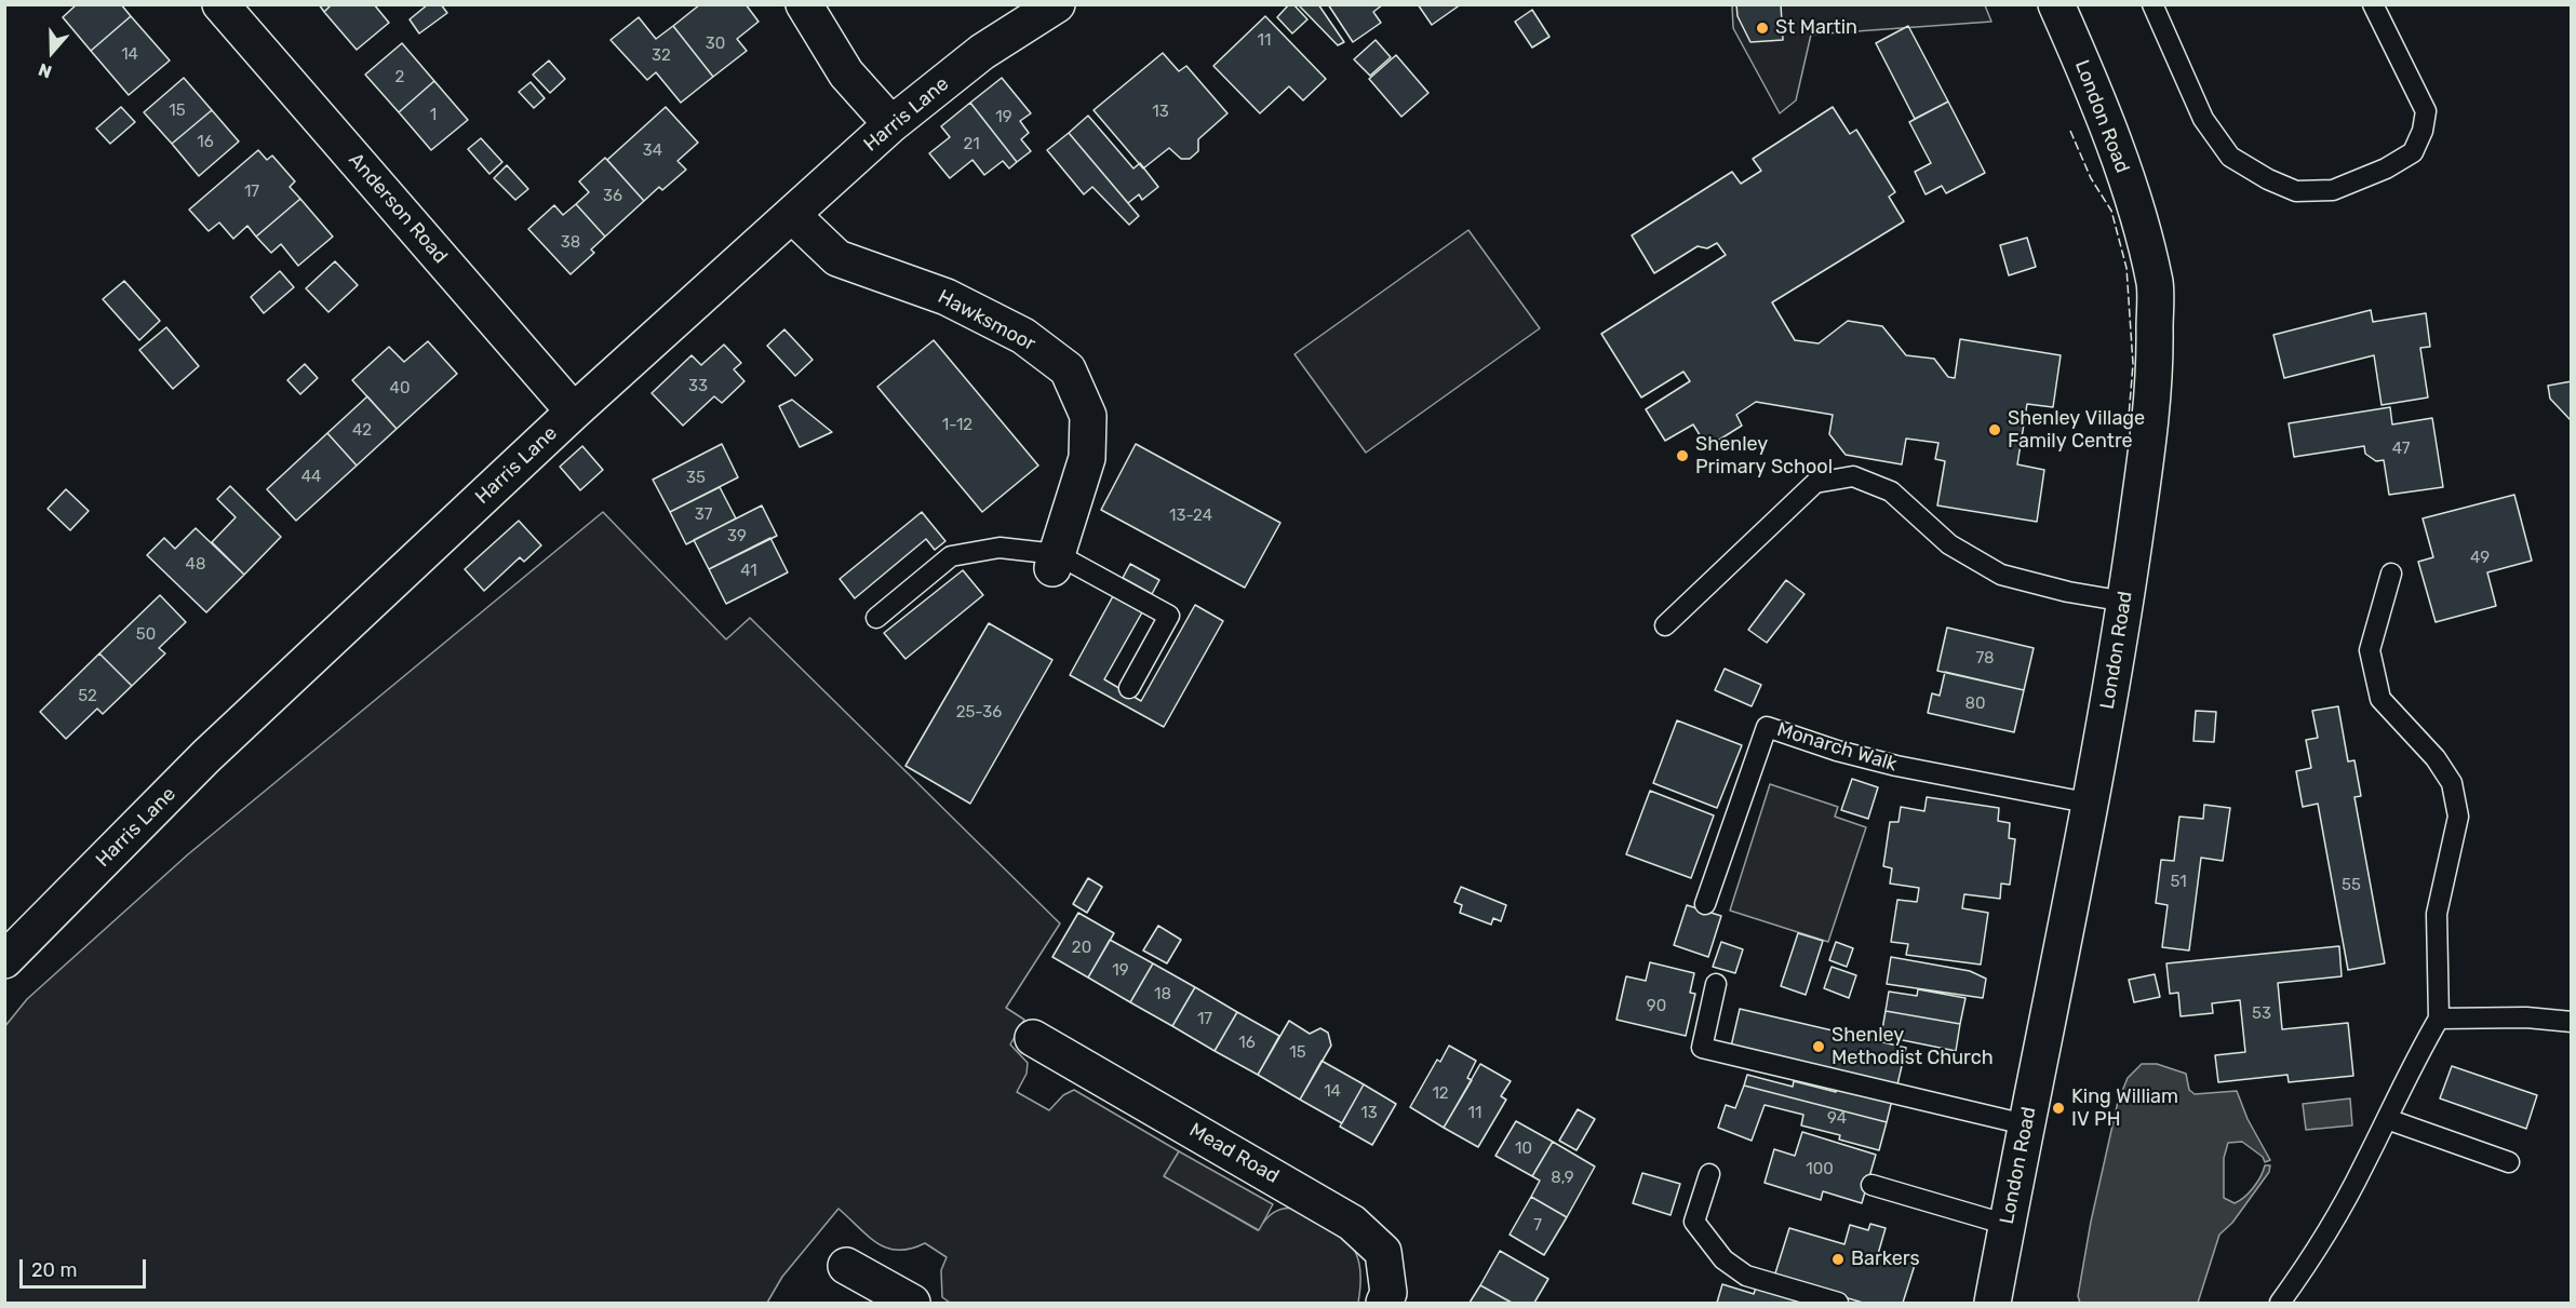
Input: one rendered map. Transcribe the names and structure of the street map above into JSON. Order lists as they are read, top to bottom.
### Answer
{
  "streets": {
    "street": [
      "Harris Lane",
      "London Road",
      "Anderson Road",
      "Hawksmoor",
      "Mead Road"
    ],
    "lane": ["Monarch Walk"]
  },
  "crossings": [
    ["Harris Lane", "Anderson Road"],
    ["Harris Lane", "Hawksmoor"],
    ["London Road", "Monarch Walk"]
  ],
  "places": [
    "St Martin",
    "Shenley Village Family Centre",
    "Shenley Primary School",
    "Shenley Methodist Church",
    "King William IV PH",
    "Barkers"
  ],
  "house_numbers": [
    "11",
    "30",
    "14",
    "32",
    "2",
    "15",
    "13",
    "1",
    "19",
    "16",
    "21",
    "34",
    "17",
    "36",
    "38",
    "33",
    "40",
    "1-12",
    "42",
    "47",
    "44",
    "35",
    "37",
    "13-24",
    "39",
    "49",
    "48",
    "41",
    "50",
    "78",
    "52",
    "80",
    "25-36",
    "51",
    "55",
    "20",
    "19",
    "18",
    "90",
    "53",
    "17",
    "16",
    "15",
    "14",
    "12",
    "13",
    "11",
    "94",
    "10",
    "100",
    "8,9",
    "7"
  ],
  "scale_bar": "20 m",
  "north": "bottom"
}
